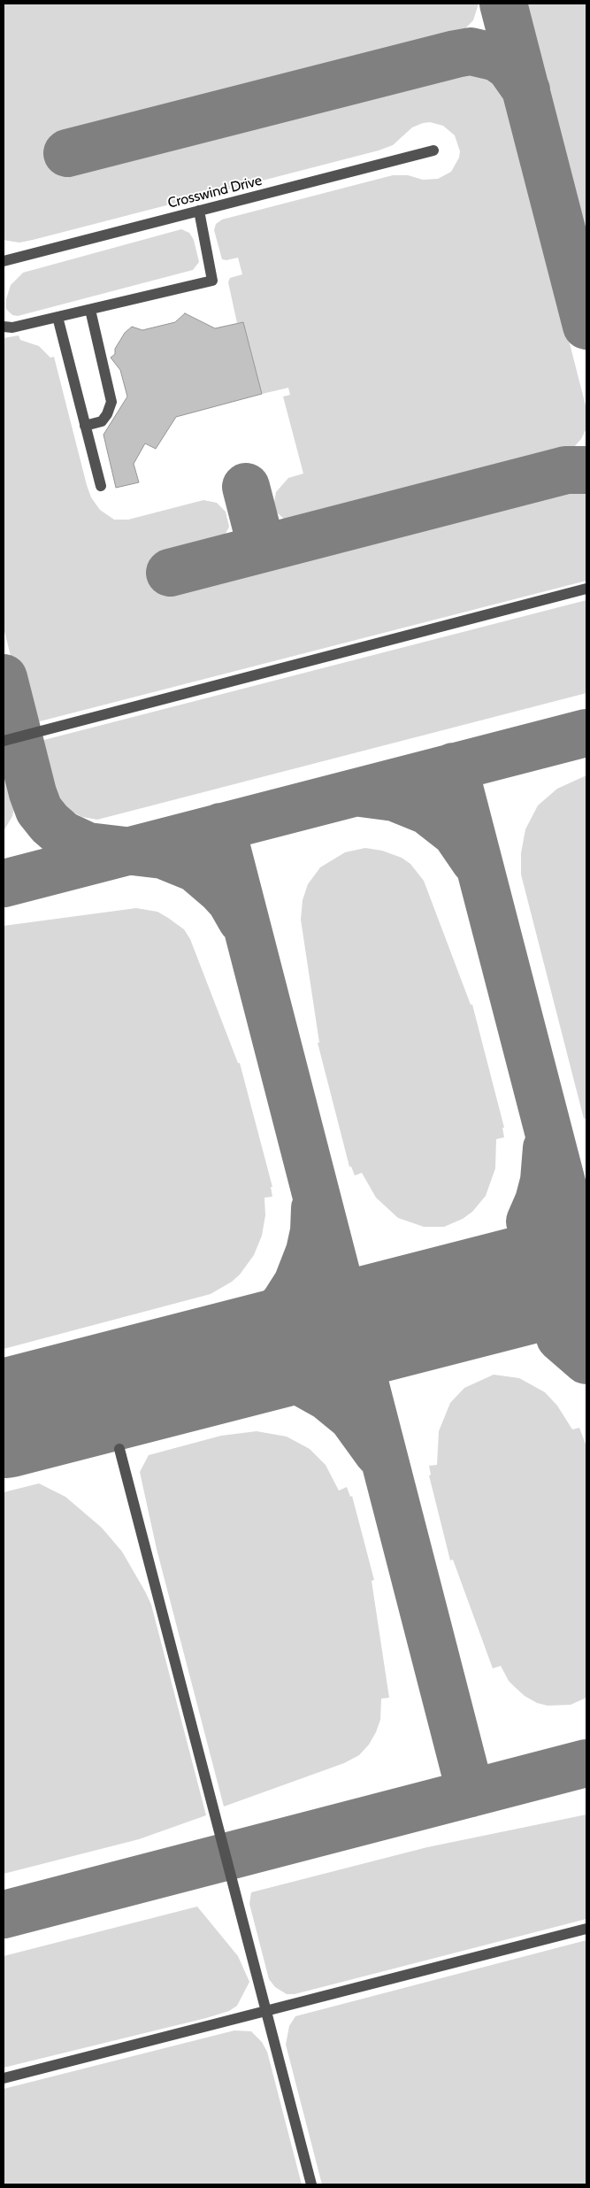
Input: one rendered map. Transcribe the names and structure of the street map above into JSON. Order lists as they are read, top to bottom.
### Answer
{
  "streets": {
    "street": ["Crosswind Drive"]
  }
}
